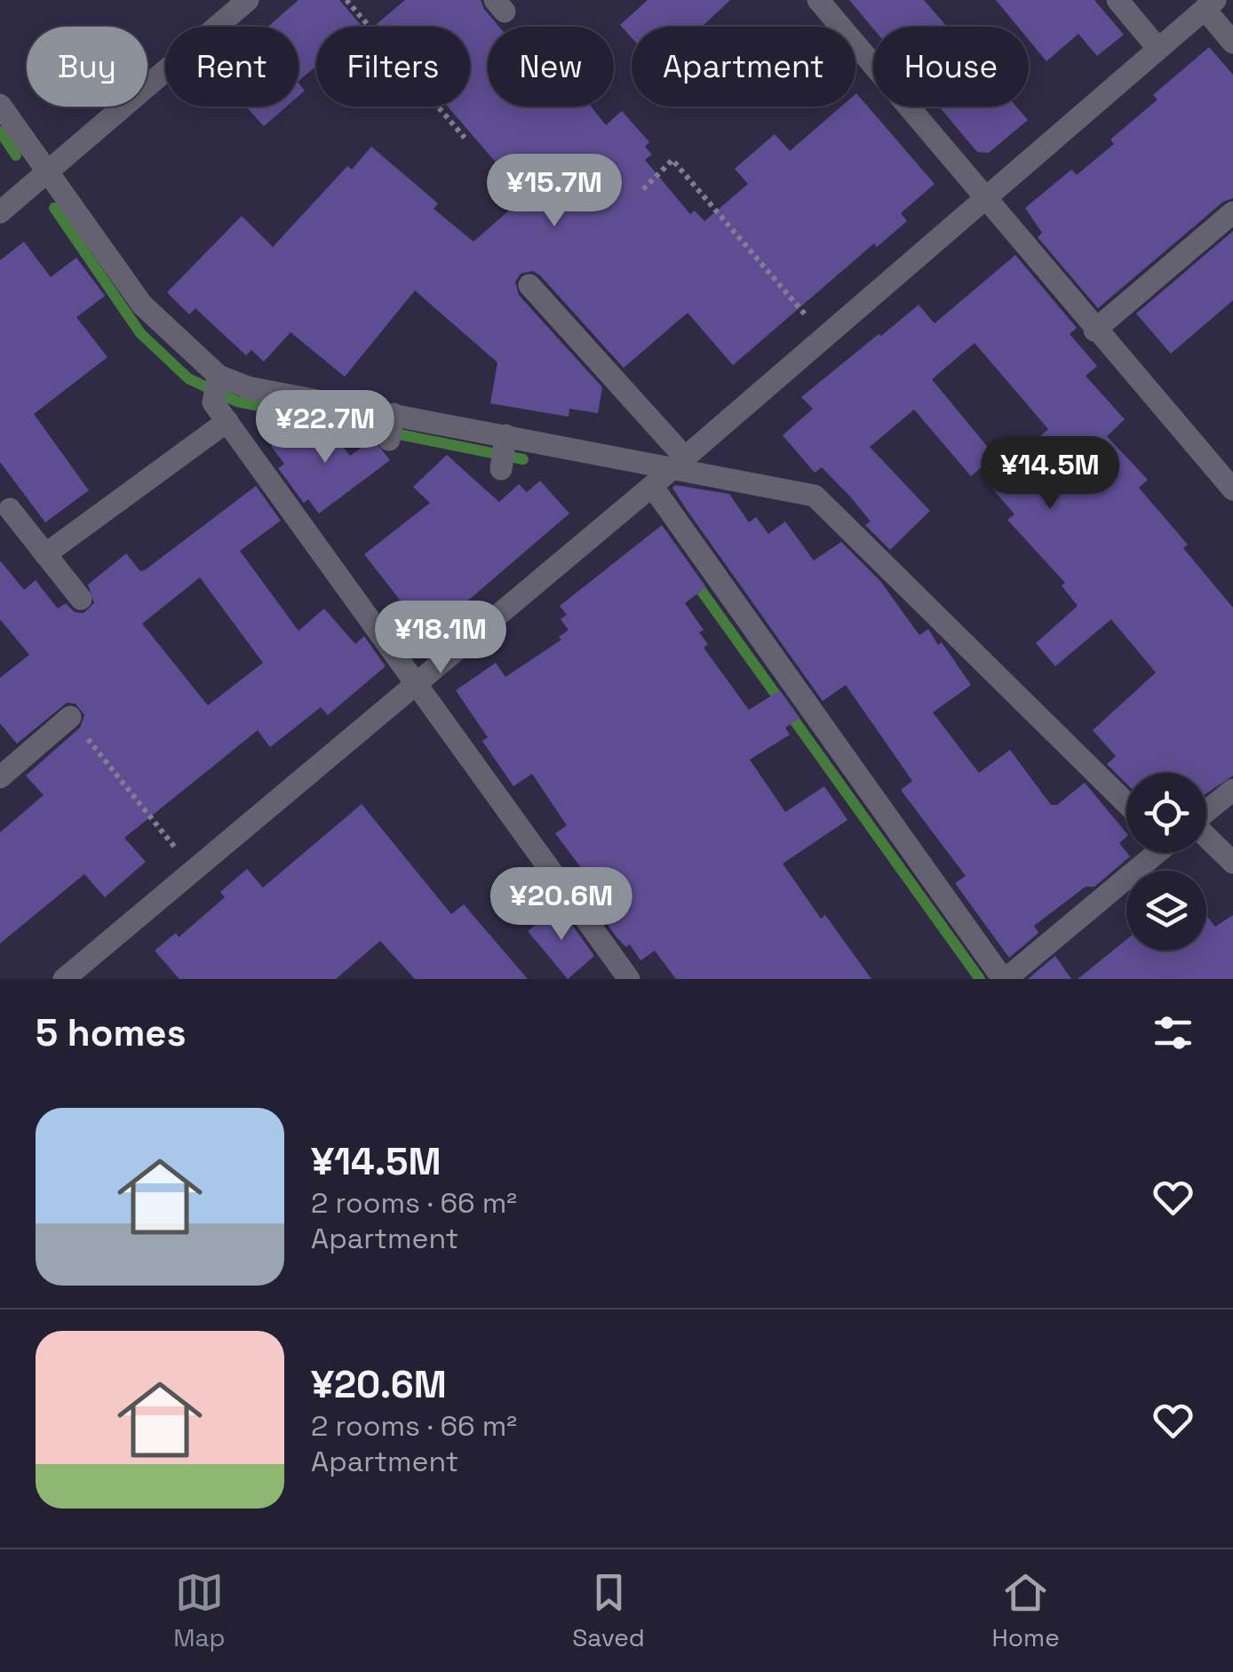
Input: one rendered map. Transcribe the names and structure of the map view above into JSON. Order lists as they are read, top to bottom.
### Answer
{
  "page": {
    "chip": [
      "Buy",
      "Rent",
      "Filters",
      "New",
      "Apartment",
      "House"
    ],
    "price": [
      "¥15.7M",
      "¥22.7M",
      "¥14.5M",
      "¥18.1M",
      "¥20.6M"
    ],
    "heading": "5 homes",
    "list": [
      {
        "name": "¥14.5M",
        "note": "2 rooms · 66 m² · Apartment"
      },
      {
        "name": "¥20.6M",
        "note": "2 rooms · 66 m² · Apartment"
      }
    ],
    "tabs": ["Map", "Saved", "Home"]
  }
}
